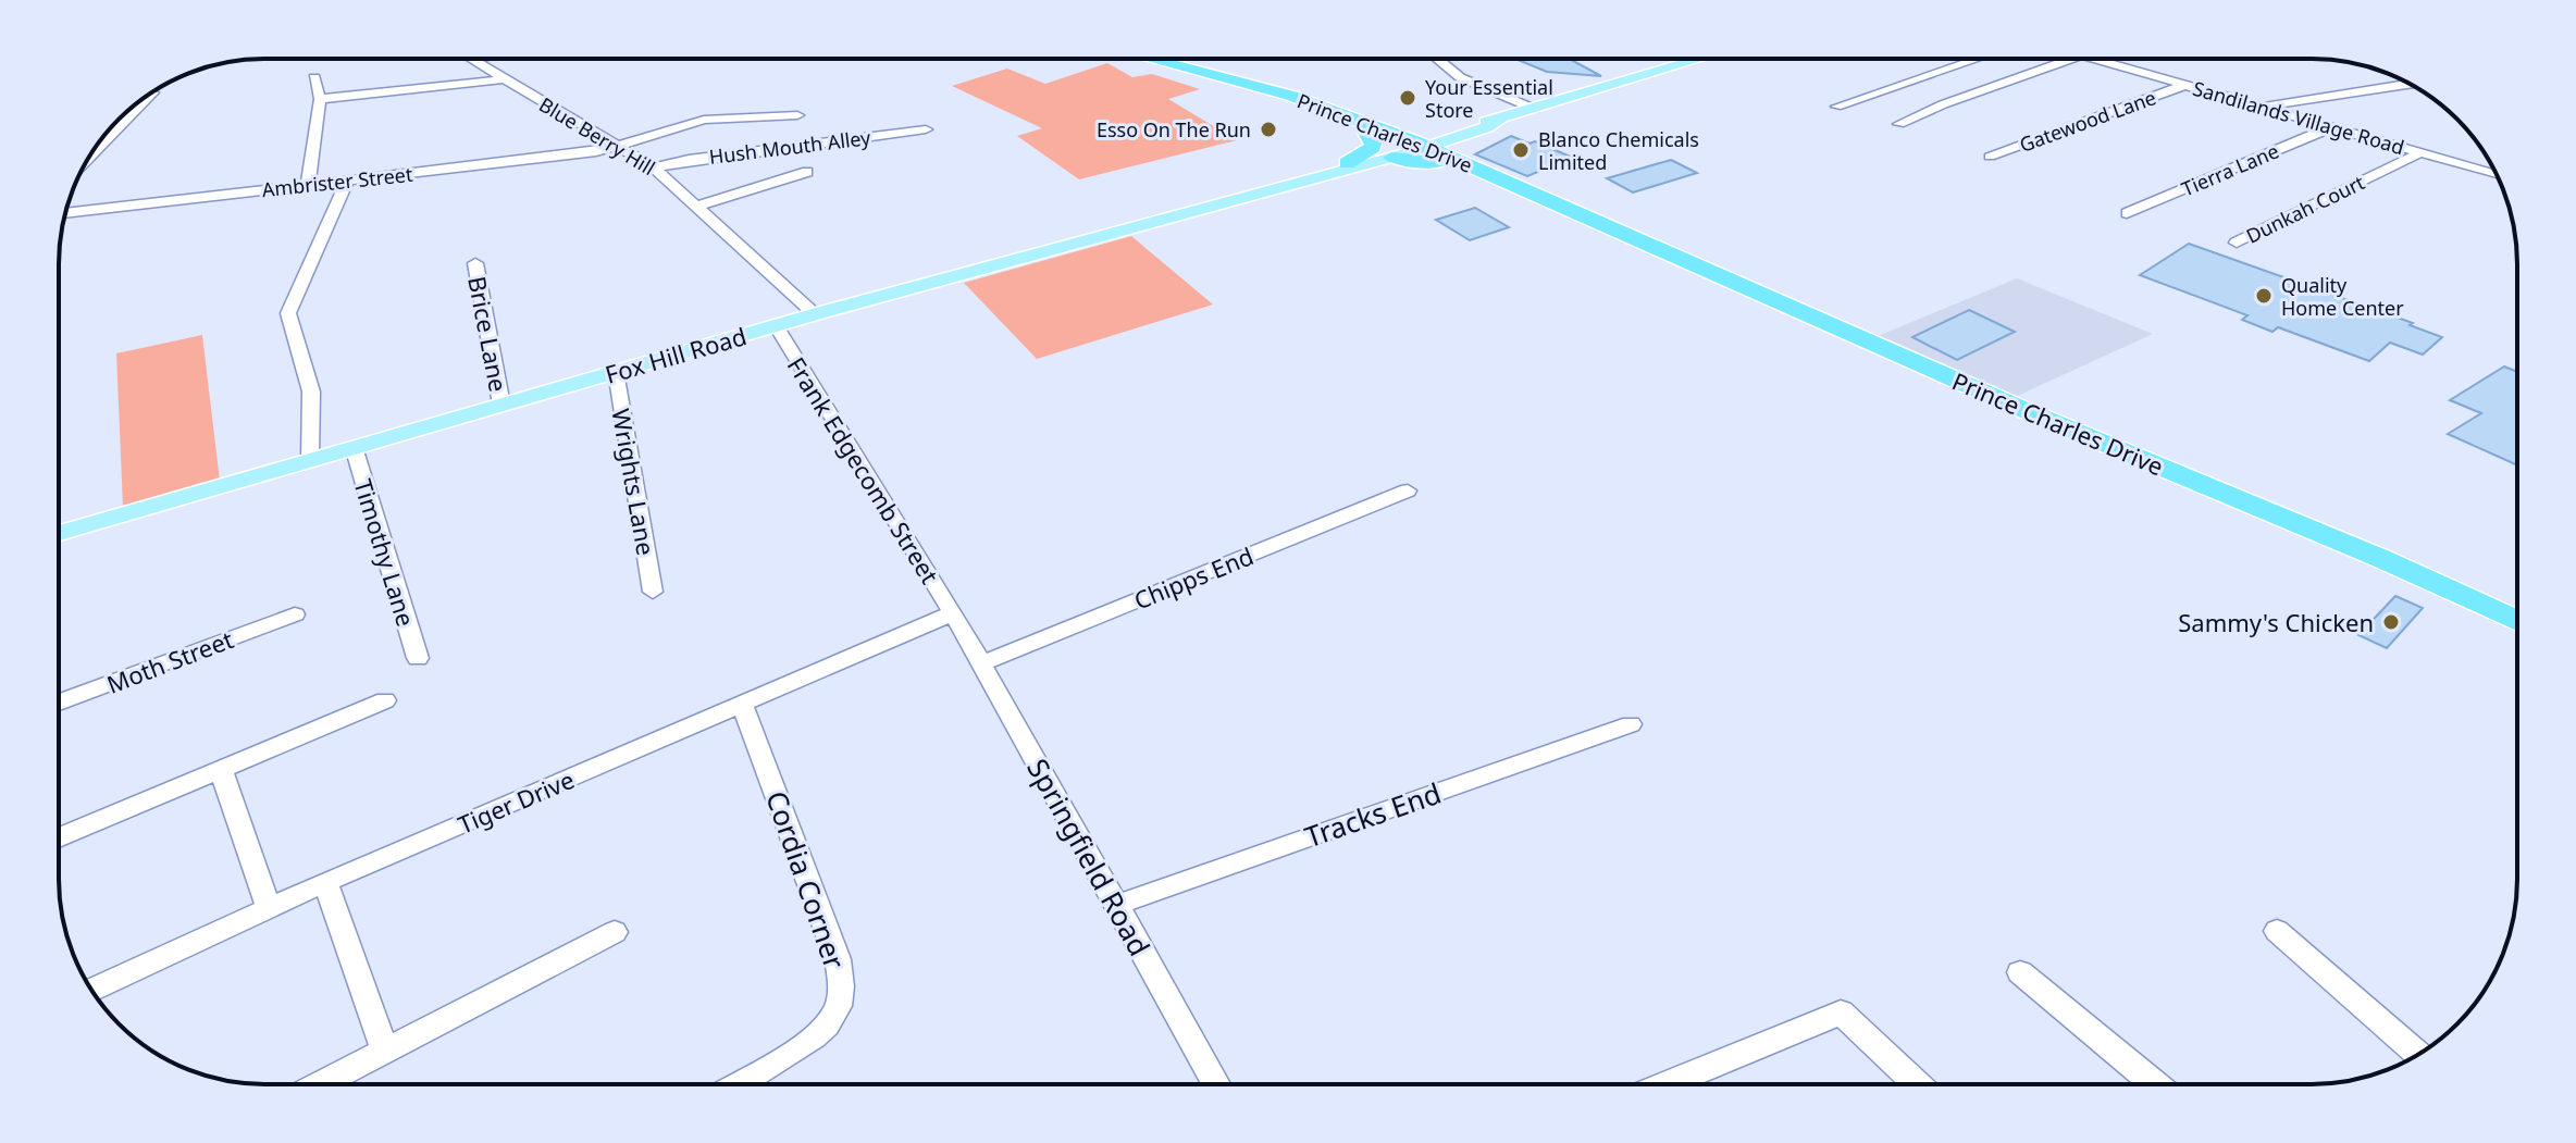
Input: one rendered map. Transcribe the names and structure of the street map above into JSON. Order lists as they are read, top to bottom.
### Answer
{
  "streets": {
    "highway": ["Prince Charles Drive"],
    "main road": ["Fox Hill Road"],
    "street": [
      "Sandilands Village Road",
      "Gatewood Lane",
      "Blue Berry Hill",
      "Hush Mouth Alley",
      "Tierra Lane",
      "Ambrister Street",
      "Dunkah Court",
      "Brice Lane",
      "Frank Edgecomb Street",
      "Wrights Lane",
      "Timothy Lane",
      "Chipps End",
      "Moth Street",
      "Tiger Drive",
      "Tracks End",
      "Springfield Road",
      "Cordia Corner"
    ]
  },
  "crossings": [
    ["Sandilands Village Road", "Gatewood Lane"],
    ["Sandilands Village Road", "Tierra Lane"],
    ["Sandilands Village Road", "Dunkah Court"],
    ["Prince Charles Drive", "Fox Hill Road"],
    ["Blue Berry Hill", "Hush Mouth Alley"],
    ["Blue Berry Hill", "Ambrister Street"],
    ["Blue Berry Hill", "Fox Hill Road"],
    ["Brice Lane", "Fox Hill Road"],
    ["Fox Hill Road", "Frank Edgecomb Street"],
    ["Fox Hill Road", "Wrights Lane"],
    ["Fox Hill Road", "Timothy Lane"],
    ["Frank Edgecomb Street", "Tiger Drive"],
    ["Frank Edgecomb Street", "Springfield Road"],
    ["Chipps End", "Springfield Road"],
    ["Tiger Drive", "Springfield Road"],
    ["Tiger Drive", "Cordia Corner"],
    ["Tracks End", "Springfield Road"]
  ],
  "places": [
    "Your Essential Store",
    "Esso On The Run",
    "Blanco Chemicals Limited",
    "Quality Home Center",
    "Sammy's Chicken"
  ]
}
